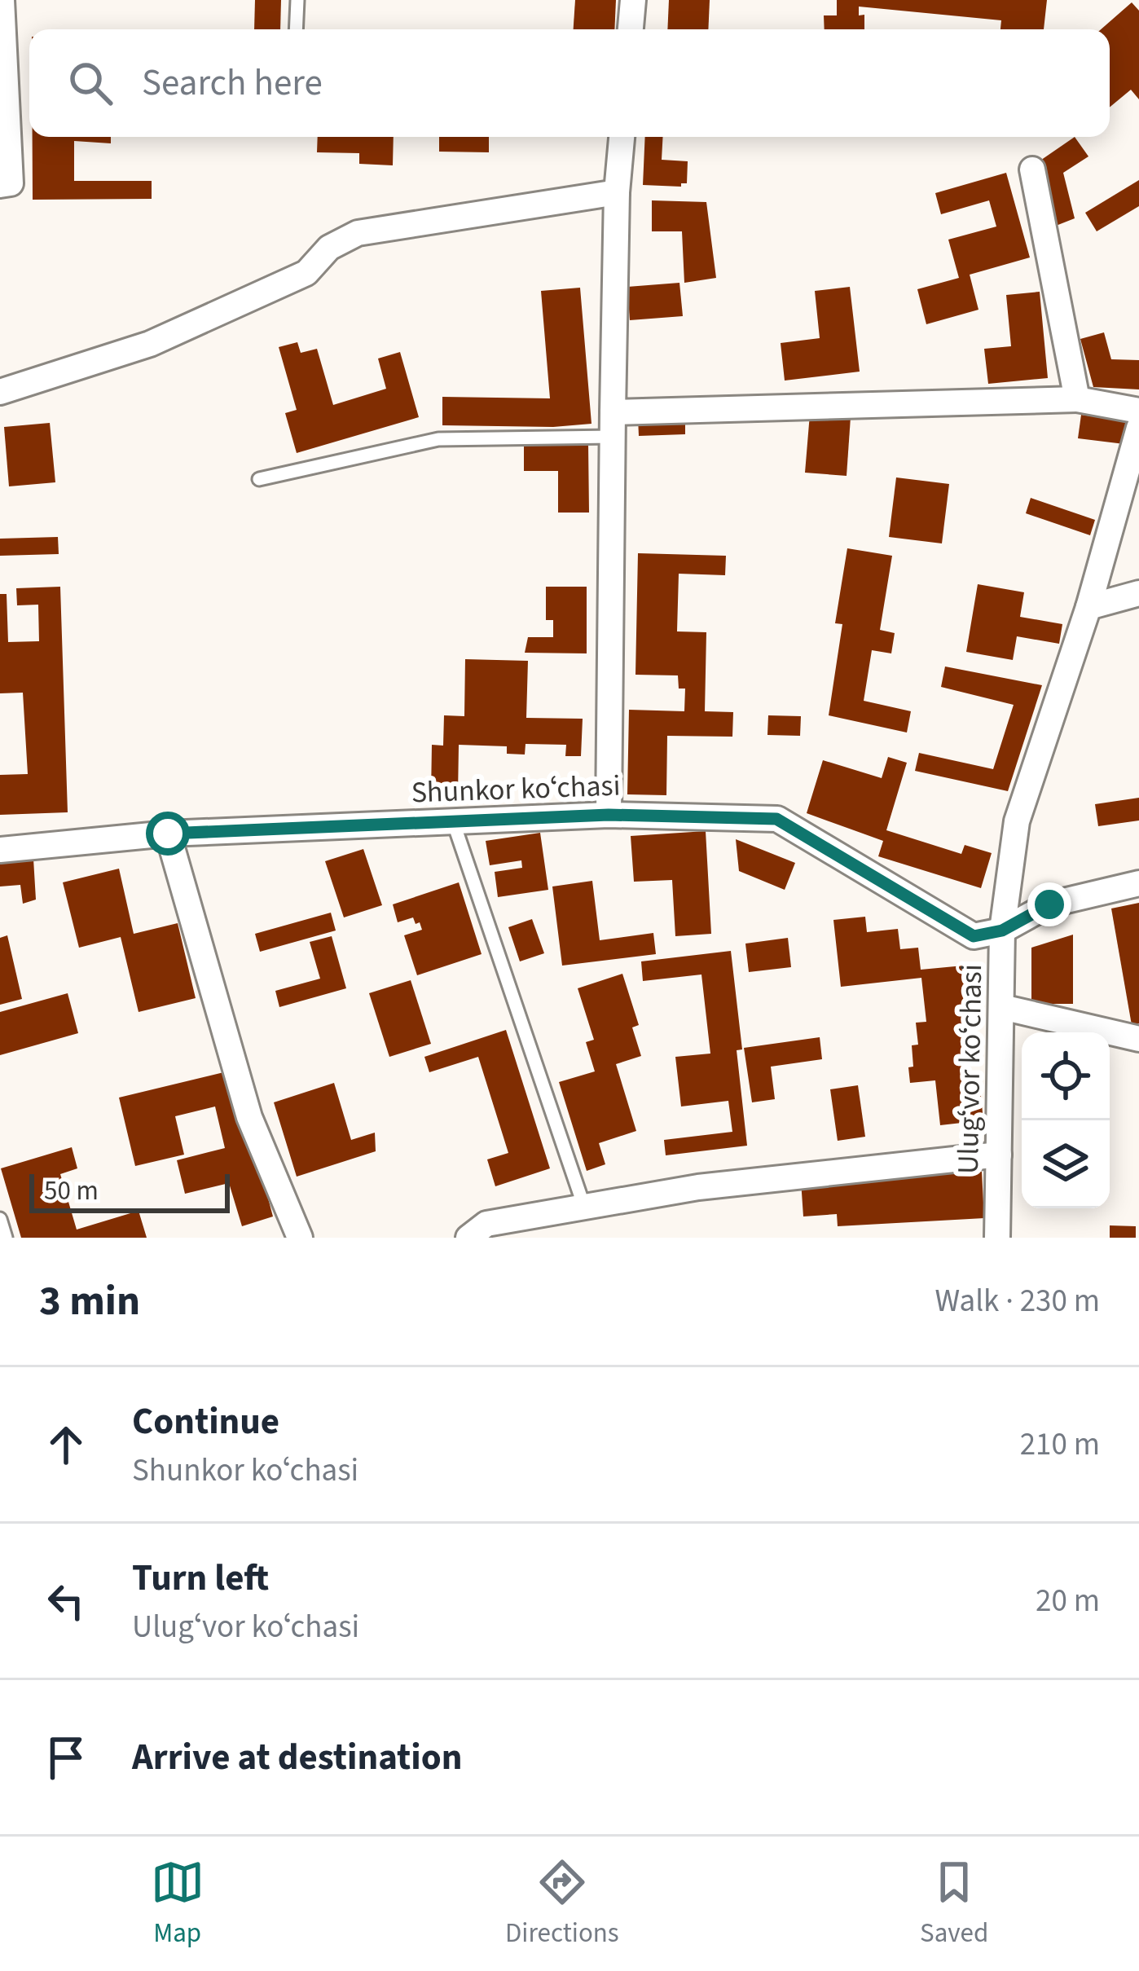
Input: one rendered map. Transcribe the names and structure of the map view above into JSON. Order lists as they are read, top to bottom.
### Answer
{
  "streets": {
    "street": ["Shunkor koʻchasi", "Ulugʻvor koʻchasi"]
  },
  "crossings": [
    ["Shunkor koʻchasi", "Ulugʻvor koʻchasi"]
  ],
  "scale_bar": "50 m",
  "page": {
    "search": "Search here",
    "scale": "50 m",
    "heading": ["3 min", "Walk · 230 m"],
    "list": [
      ["Continue", "Shunkor koʻchasi", "210 m"],
      ["Turn left", "Ulugʻvor koʻchasi", "20 m"],
      "Arrive at destination"
    ],
    "nav": ["Map", "Directions", "Saved"]
  }
}
